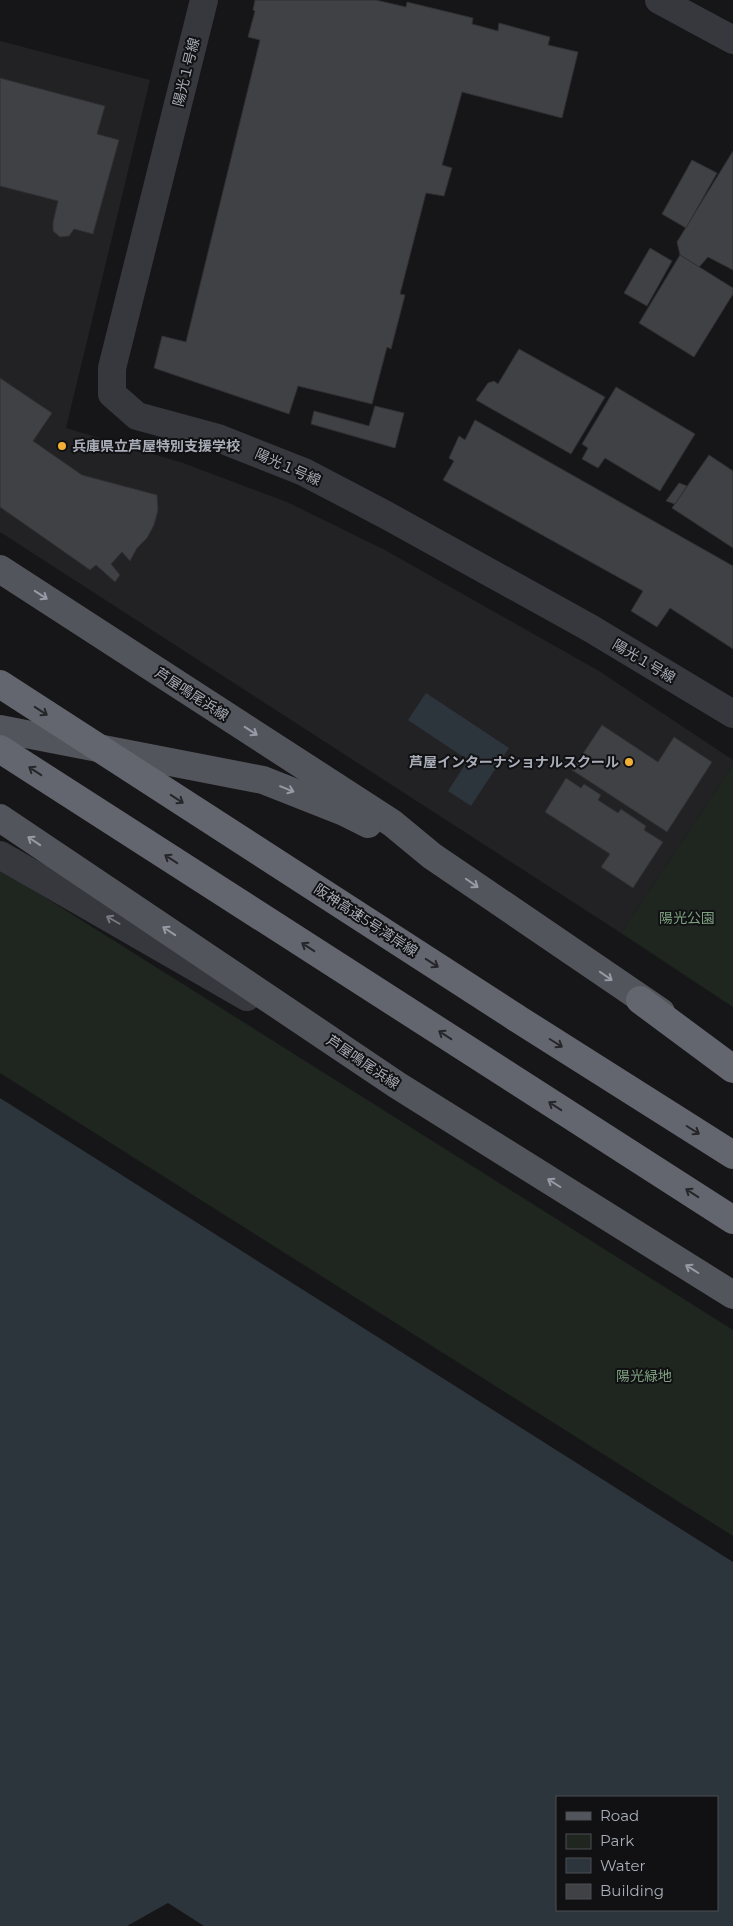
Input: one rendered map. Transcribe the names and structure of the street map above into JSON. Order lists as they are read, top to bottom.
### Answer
{
  "streets": {
    "highway": ["阪神高速5号湾岸線"],
    "main road": ["芦屋鳴尾浜線"],
    "street": ["陽光１号線"]
  },
  "parks": ["陽光公園", "陽光緑地"],
  "places": ["兵庫県立芦屋特別支援学校", "芦屋インターナショナルスクール"],
  "legend": [
    "Road",
    "Park",
    "Water",
    "Building"
  ]
}
